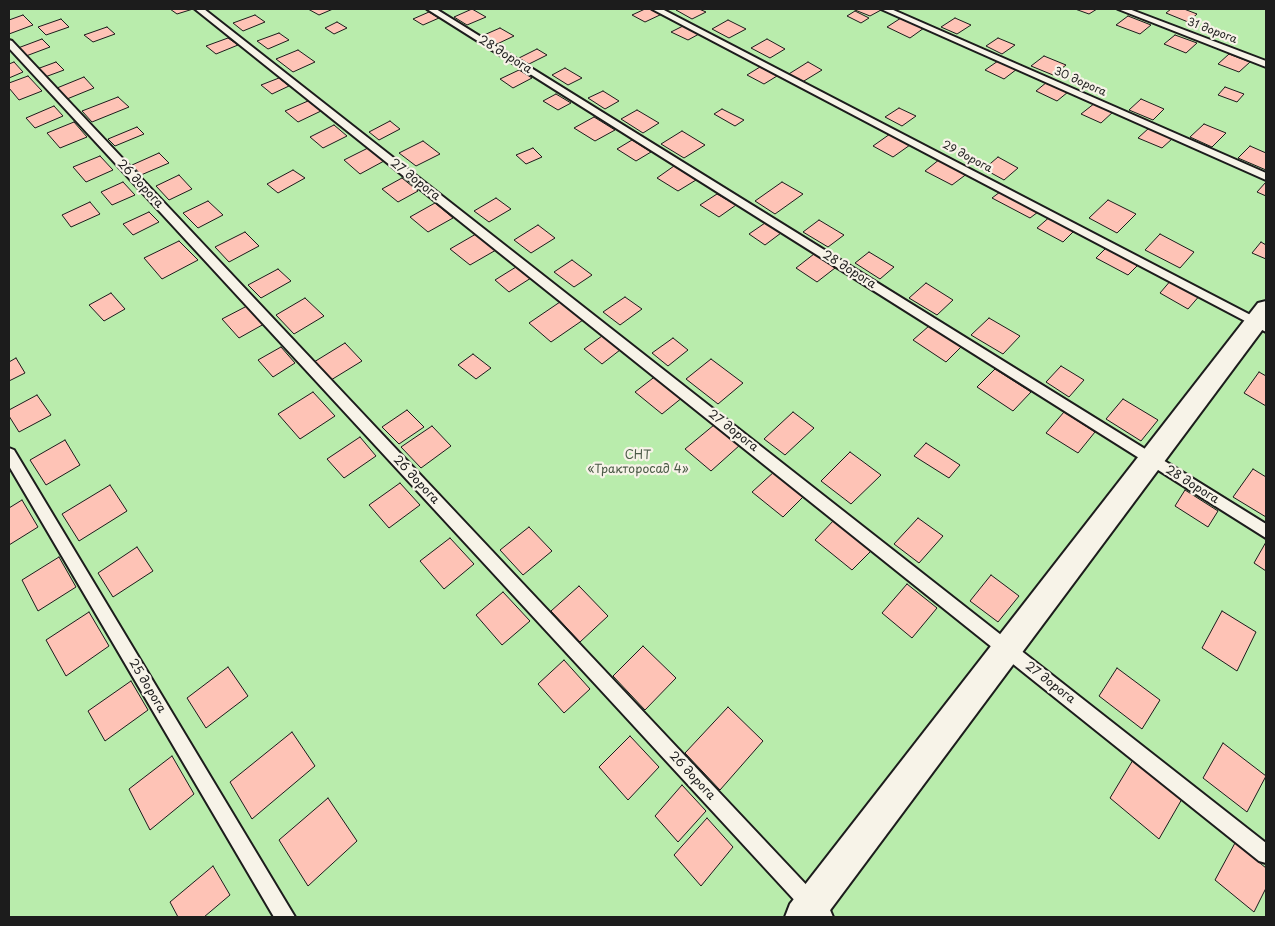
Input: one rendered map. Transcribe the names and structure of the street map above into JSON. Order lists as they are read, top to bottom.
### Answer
{
  "streets": {
    "lane": [
      "31 дорога",
      "28 дорога",
      "30 дорога",
      "29 дорога",
      "27 дорога",
      "26 дорога",
      "25 дорога"
    ]
  },
  "parks": ["СНТ «Тракторосад 4»"]
}
